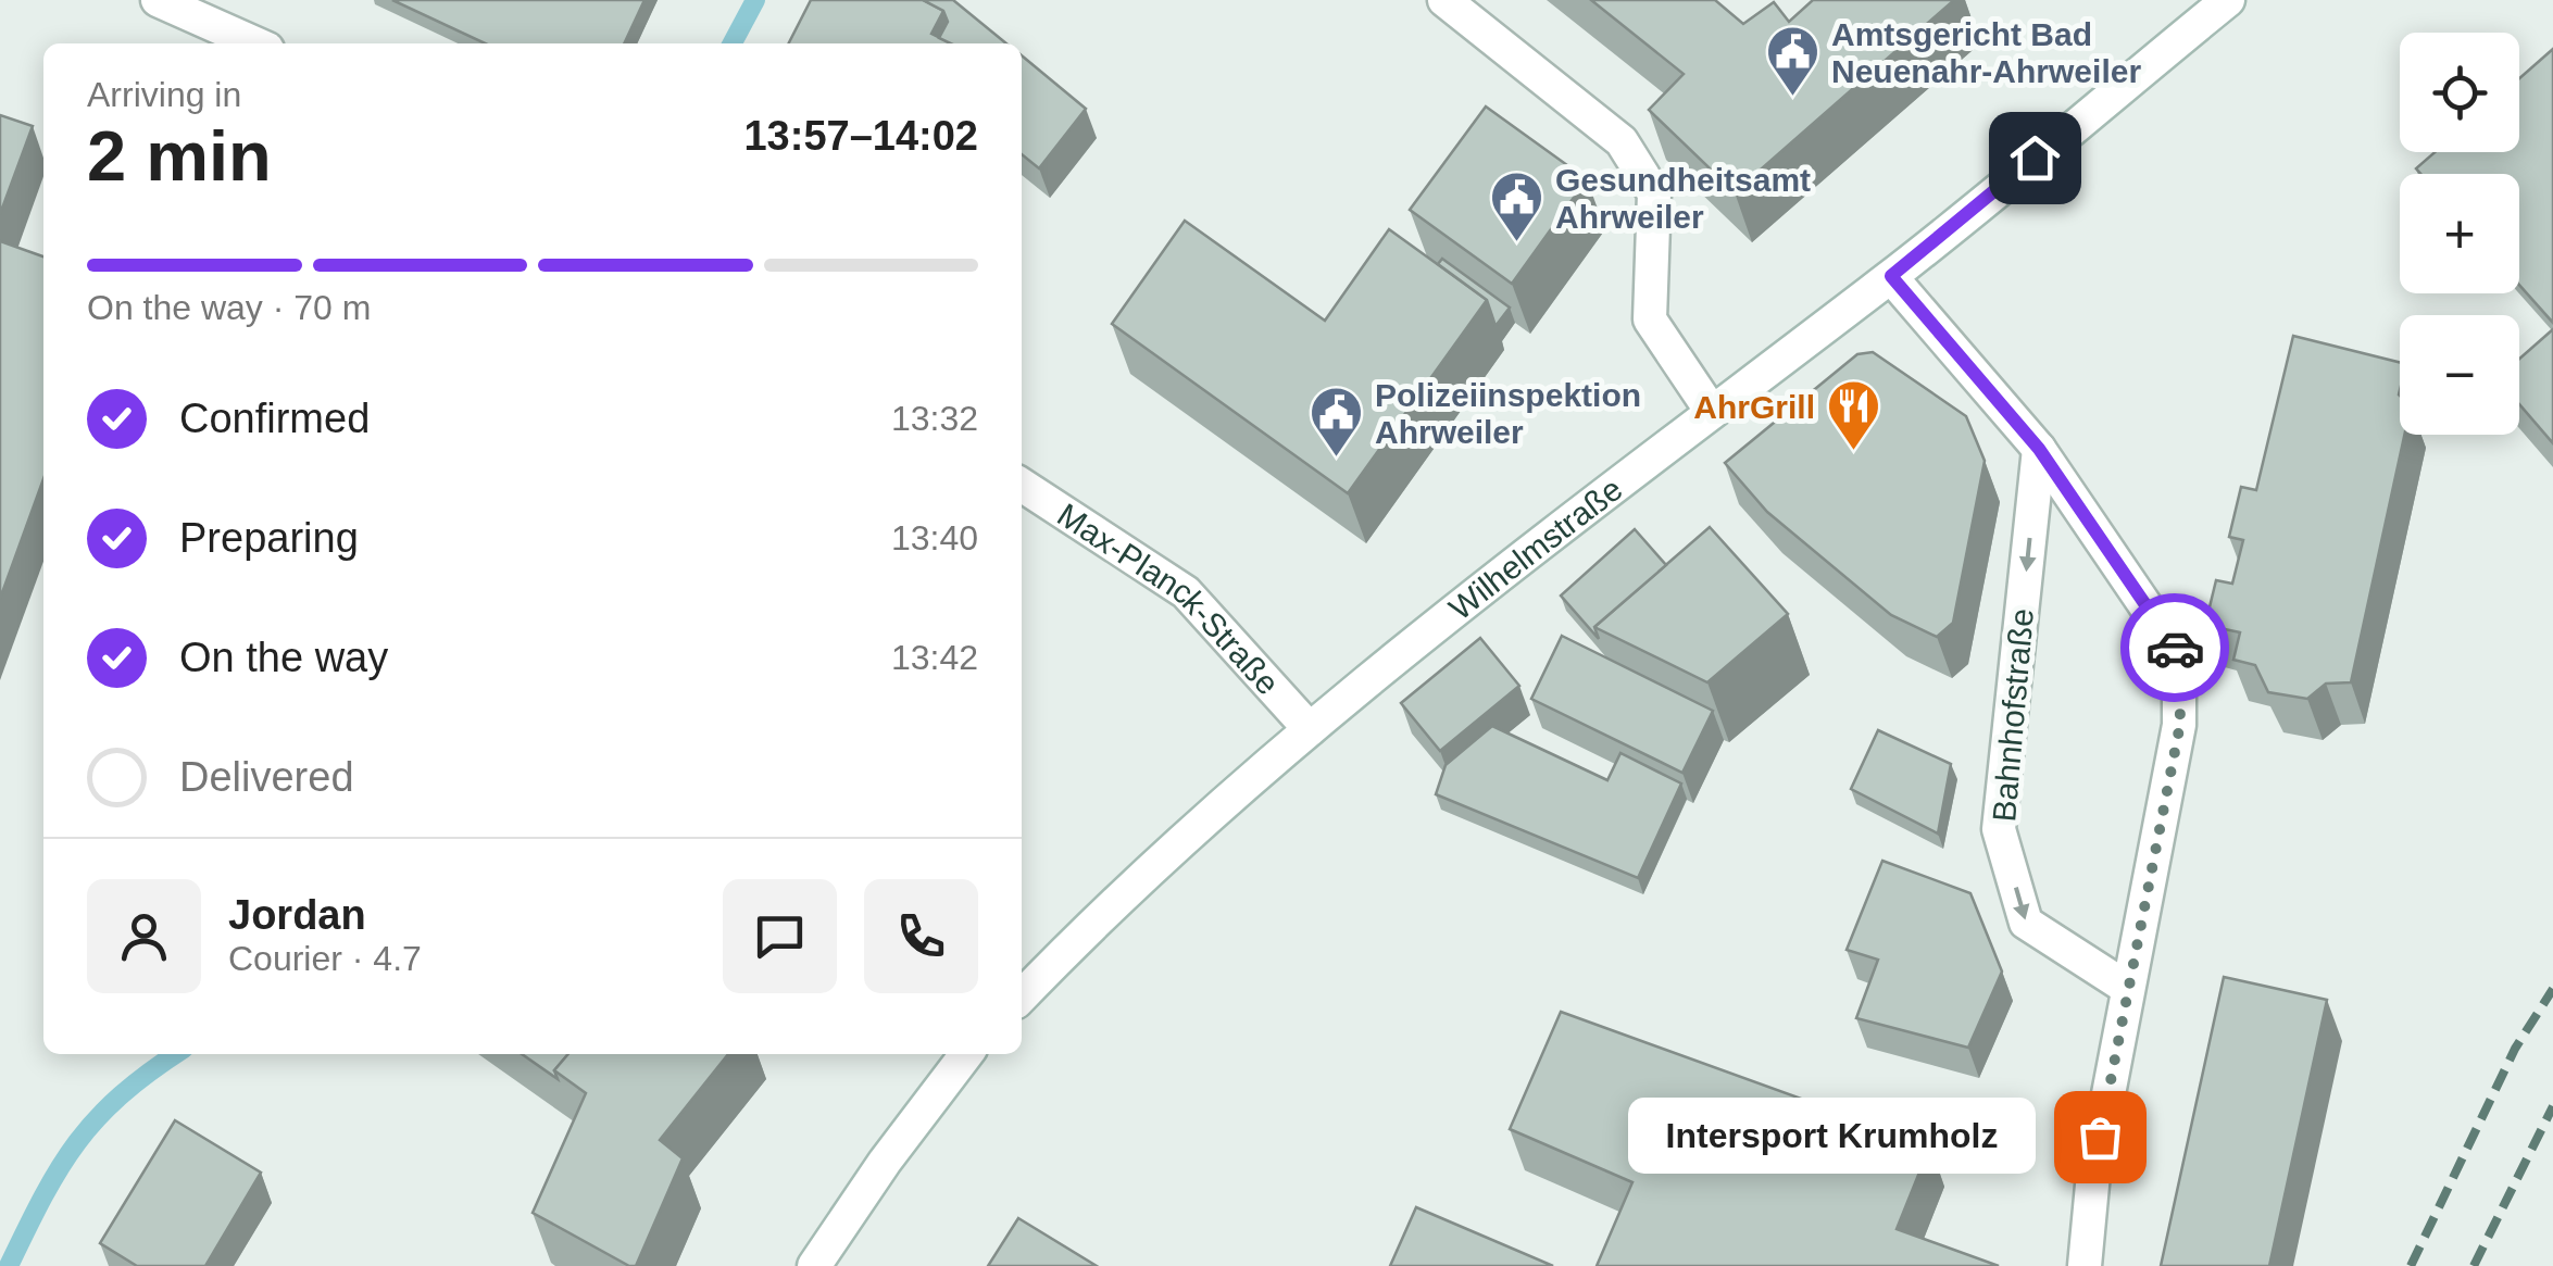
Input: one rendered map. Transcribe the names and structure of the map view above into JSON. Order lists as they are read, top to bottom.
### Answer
{
  "streets": {
    "street": ["Wilhelmstraße", "Max-Planck-Straße", "Bahnhofstraße"]
  },
  "crossings": [
    ["Wilhelmstraße", "Max-Planck-Straße"]
  ],
  "places": {
    "public building": ["Amtsgericht Bad Neuenahr-Ahrweiler", "Gesundheitsamt Ahrweiler", "Polizeiinspektion Ahrweiler"],
    "restaurant": ["AhrGrill"],
    "other": ["Intersport Krumholz"]
  },
  "page": {
    "map_buttons": ["+", "−"],
    "heading": ["2 min", "Arriving in", "13:57–14:02"],
    "panel": ["Jordan", "Courier · 4.7"],
    "bar": "On the way · 70 m",
    "list": [
      ["Confirmed", "13:32"],
      ["Preparing", "13:40"],
      ["On the way", "13:42"],
      "Delivered"
    ],
    "bubble": "Intersport Krumholz"
  }
}
